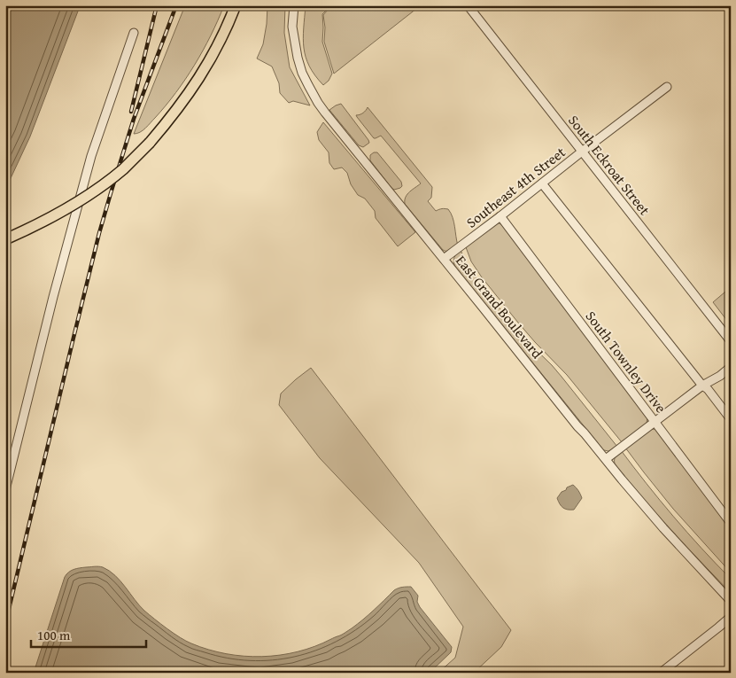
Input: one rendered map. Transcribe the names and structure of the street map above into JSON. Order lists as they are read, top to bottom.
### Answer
{
  "streets": {
    "street": [
      "South Eckroat Street",
      "Southeast 4th Street",
      "East Grand Boulevard",
      "South Townley Drive"
    ]
  },
  "crossings": [
    ["South Eckroat Street", "Southeast 4th Street"],
    ["Southeast 4th Street", "East Grand Boulevard"],
    ["Southeast 4th Street", "South Townley Drive"]
  ],
  "scale_bar": "100 m"
}
